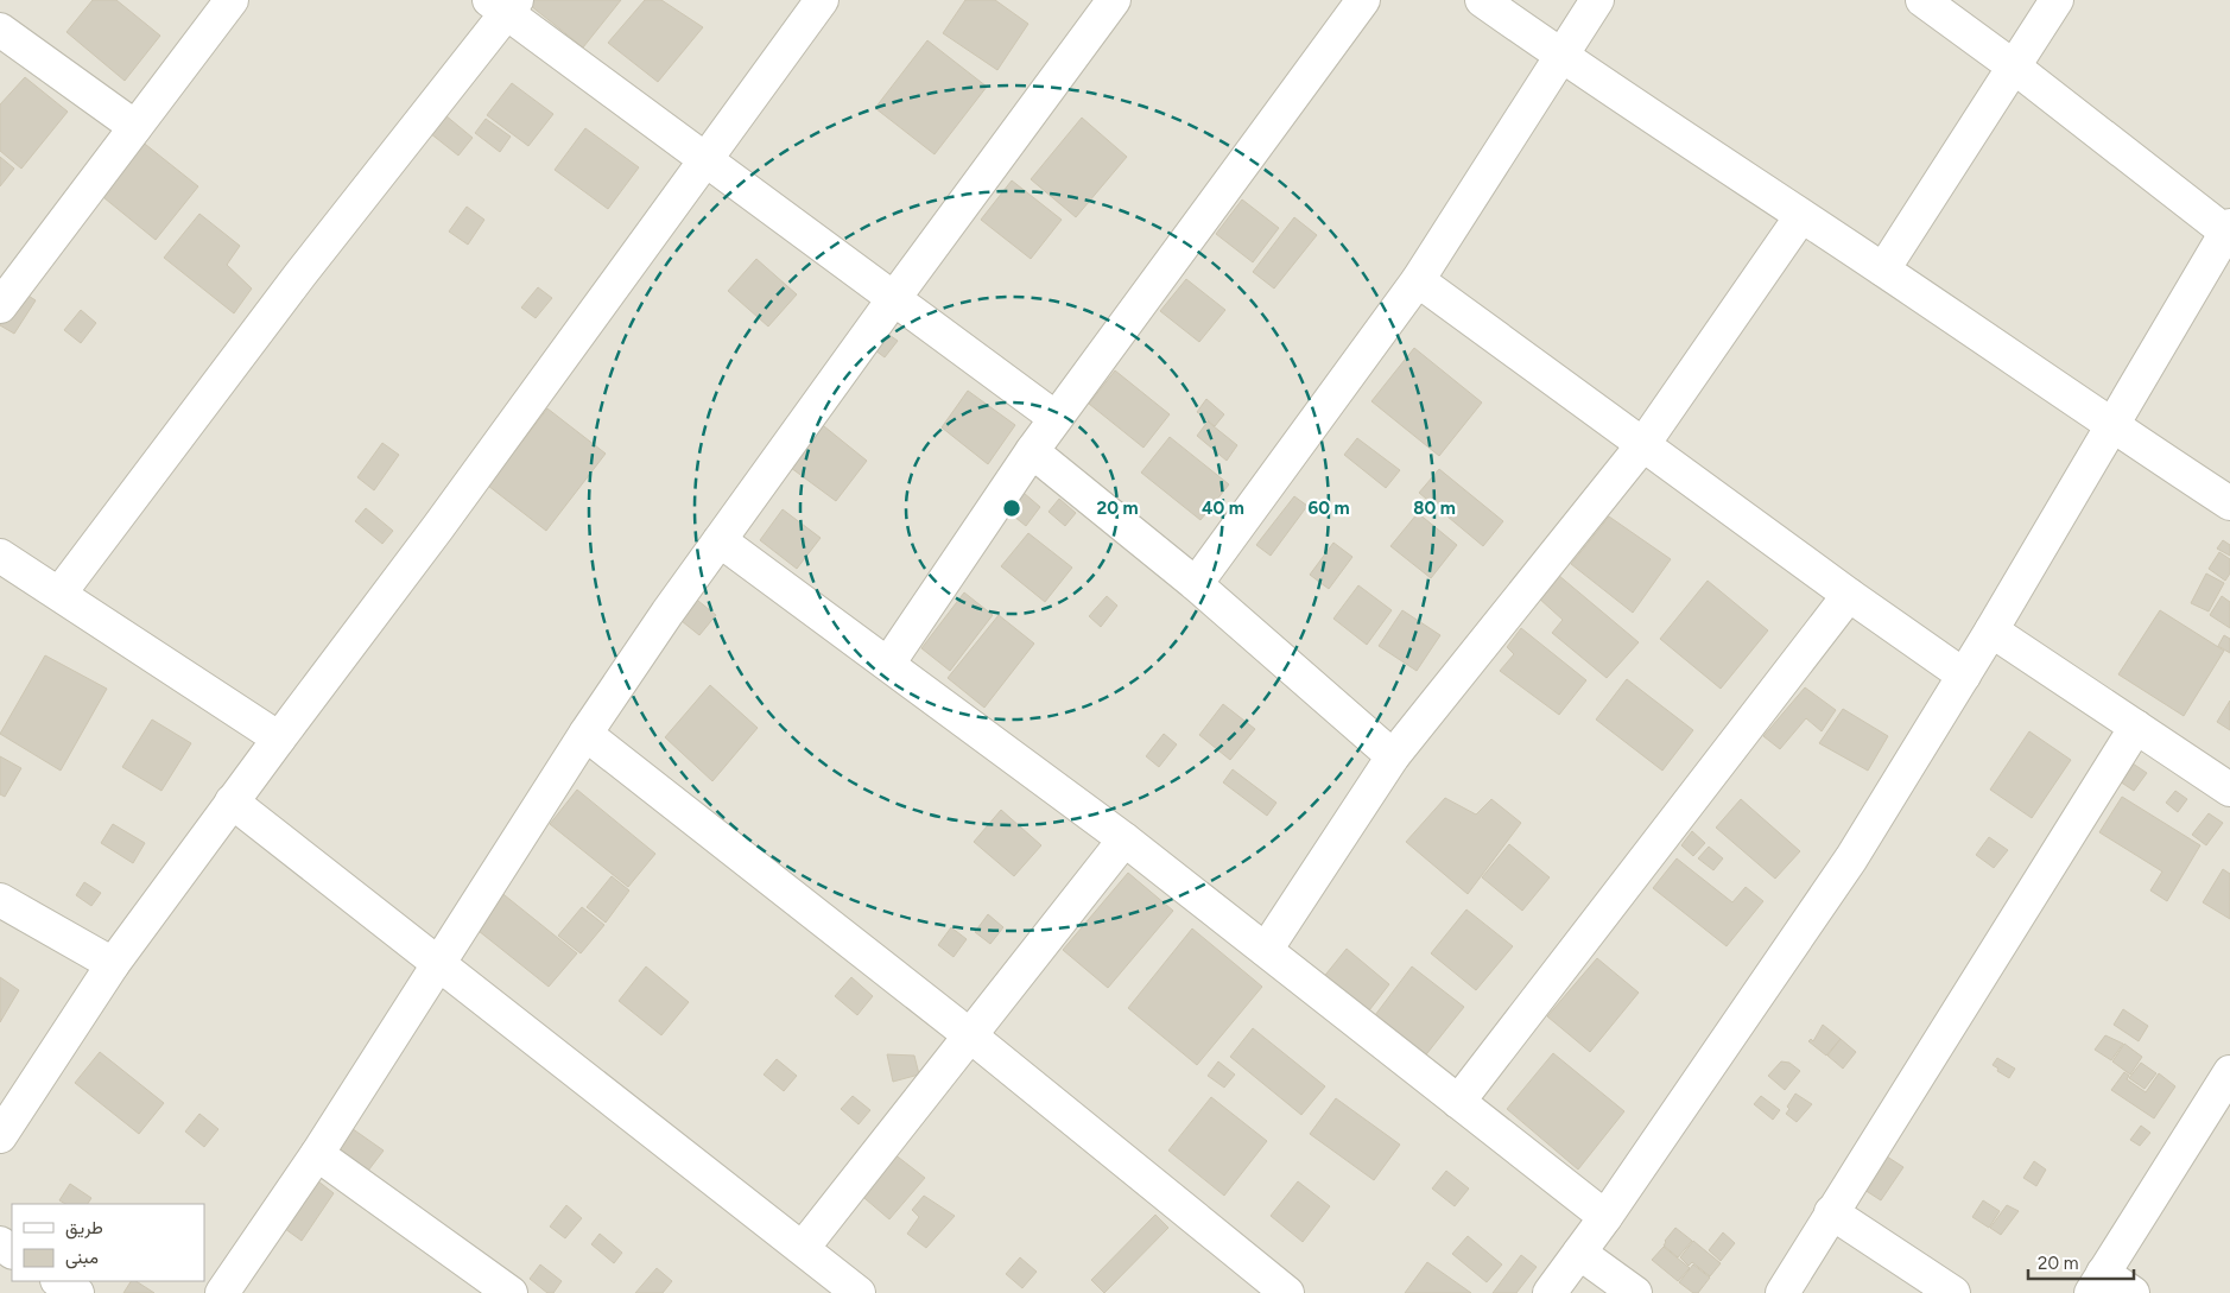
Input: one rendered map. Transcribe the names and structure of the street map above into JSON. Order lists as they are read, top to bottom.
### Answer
{
  "legend": ["طريق", "مبنى"],
  "scale_bar": "20 m",
  "rings": [
    "20 m",
    "40 m",
    "60 m",
    "80 m"
  ]
}
